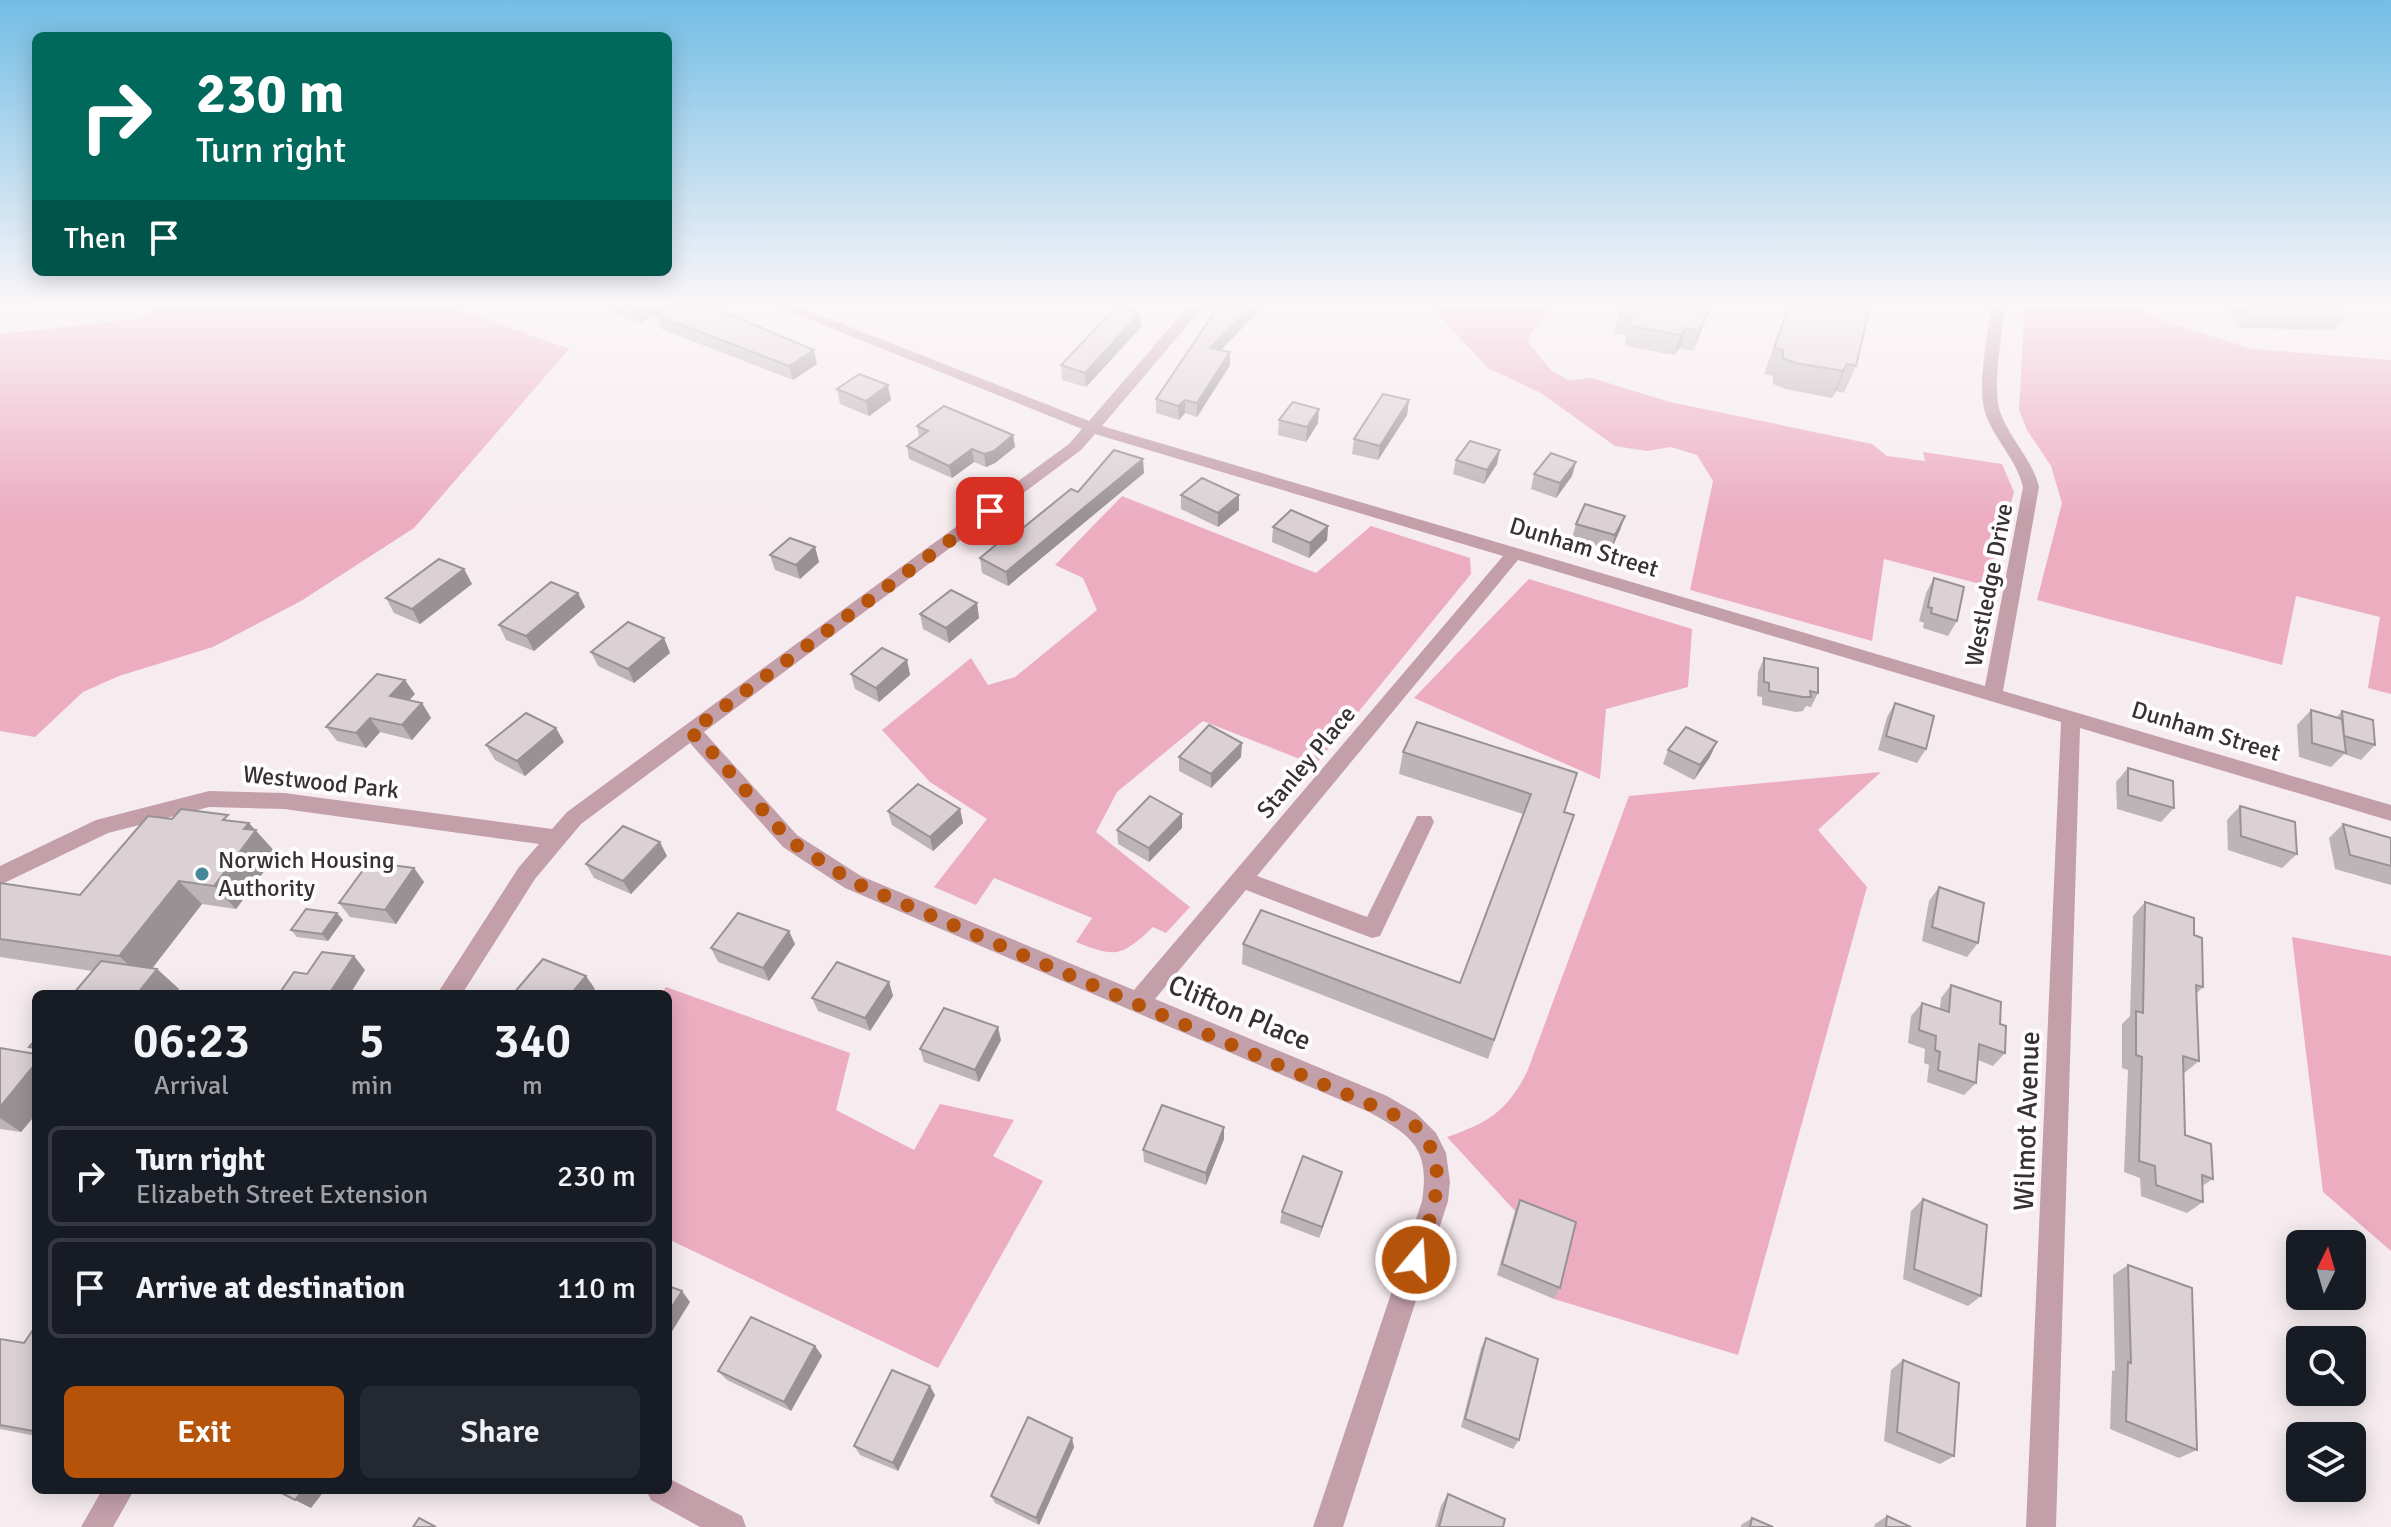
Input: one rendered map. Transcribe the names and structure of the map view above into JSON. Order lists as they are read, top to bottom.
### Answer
{
  "streets": {
    "street": [
      "Dunham Street",
      "Westledge Drive",
      "Stanley Place",
      "Westwood Park",
      "Clifton Place",
      "Wilmot Avenue"
    ]
  },
  "crossings": [
    ["Dunham Street", "Westledge Drive"],
    ["Dunham Street", "Stanley Place"],
    ["Dunham Street", "Wilmot Avenue"],
    ["Stanley Place", "Clifton Place"]
  ],
  "places": ["Norwich Housing Authority"],
  "north": "top",
  "page": {
    "turn": ["230 m", "Turn right"],
    "then": "Then",
    "eta": [
      "06:23",
      "Arrival",
      "5",
      "min",
      "340",
      "m"
    ],
    "list": [
      {
        "name": "Turn right",
        "note": "Elizabeth Street Extension",
        "value": "230 m"
      },
      {
        "name": "Arrive at destination",
        "value": "110 m"
      }
    ],
    "buttons": ["Exit", "Share"]
  }
}
